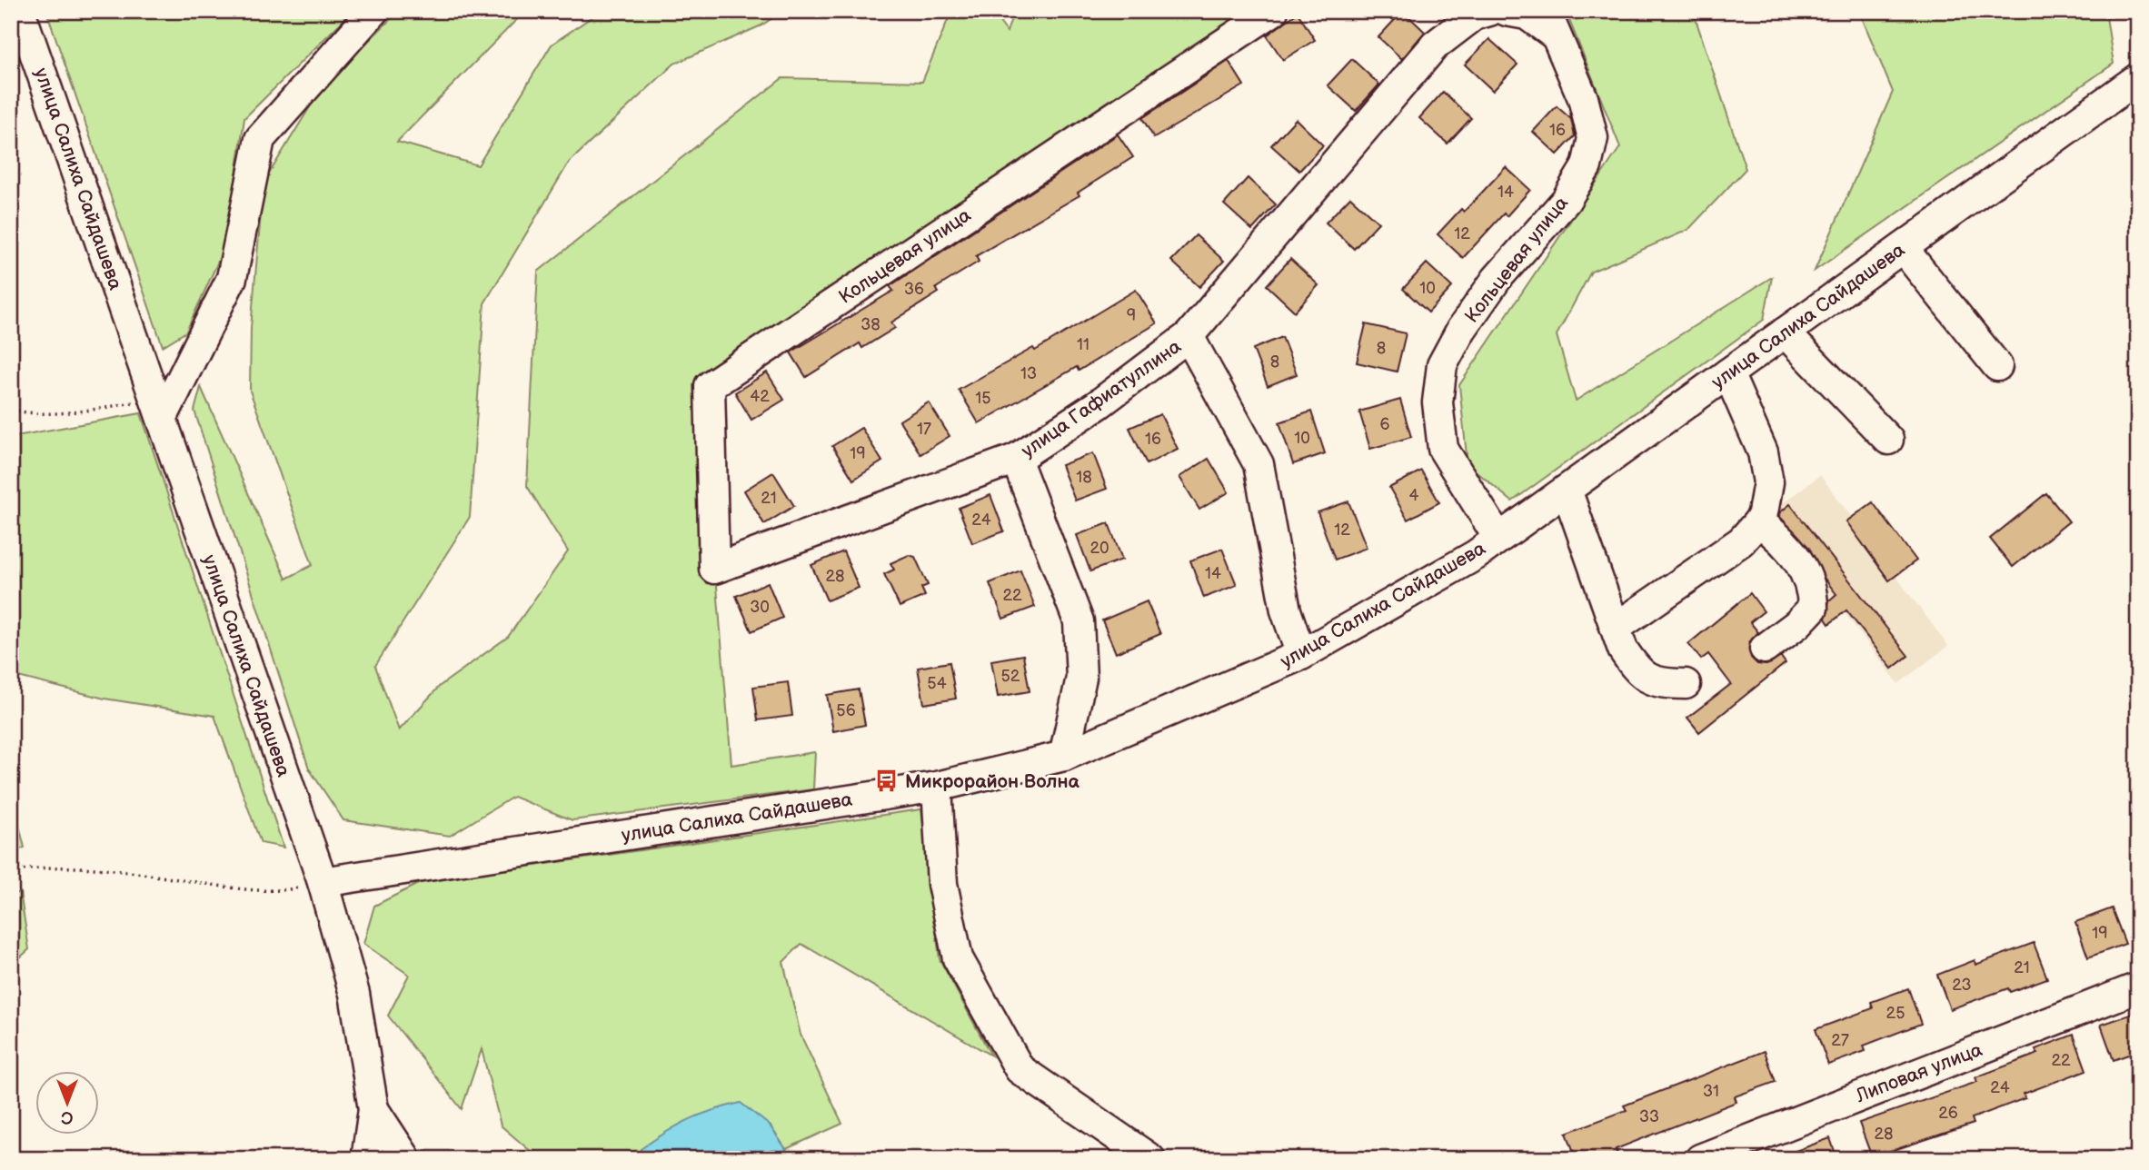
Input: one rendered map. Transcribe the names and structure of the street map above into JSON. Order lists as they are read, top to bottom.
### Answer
{
  "streets": {
    "street": [
      "улица Салиха Сайдашева",
      "Кольцевая улица",
      "улица Гафиатуллина",
      "Липовая улица"
    ]
  },
  "crossings": [
    ["улица Салиха Сайдашева", "Кольцевая улица"],
    ["Кольцевая улица", "улица Гафиатуллина"]
  ],
  "places": {
    "bus stop": ["Микрорайон Волна"]
  },
  "house_numbers": [
    "16",
    "14",
    "12",
    "10",
    "36",
    "9",
    "38",
    "11",
    "8",
    "8",
    "13",
    "42",
    "15",
    "6",
    "17",
    "10",
    "16",
    "19",
    "18",
    "4",
    "21",
    "24",
    "12",
    "20",
    "14",
    "28",
    "22",
    "30",
    "52",
    "54",
    "56",
    "19",
    "21",
    "23",
    "25",
    "27",
    "22",
    "24",
    "31",
    "26",
    "33",
    "28"
  ],
  "north": "bottom"
}
